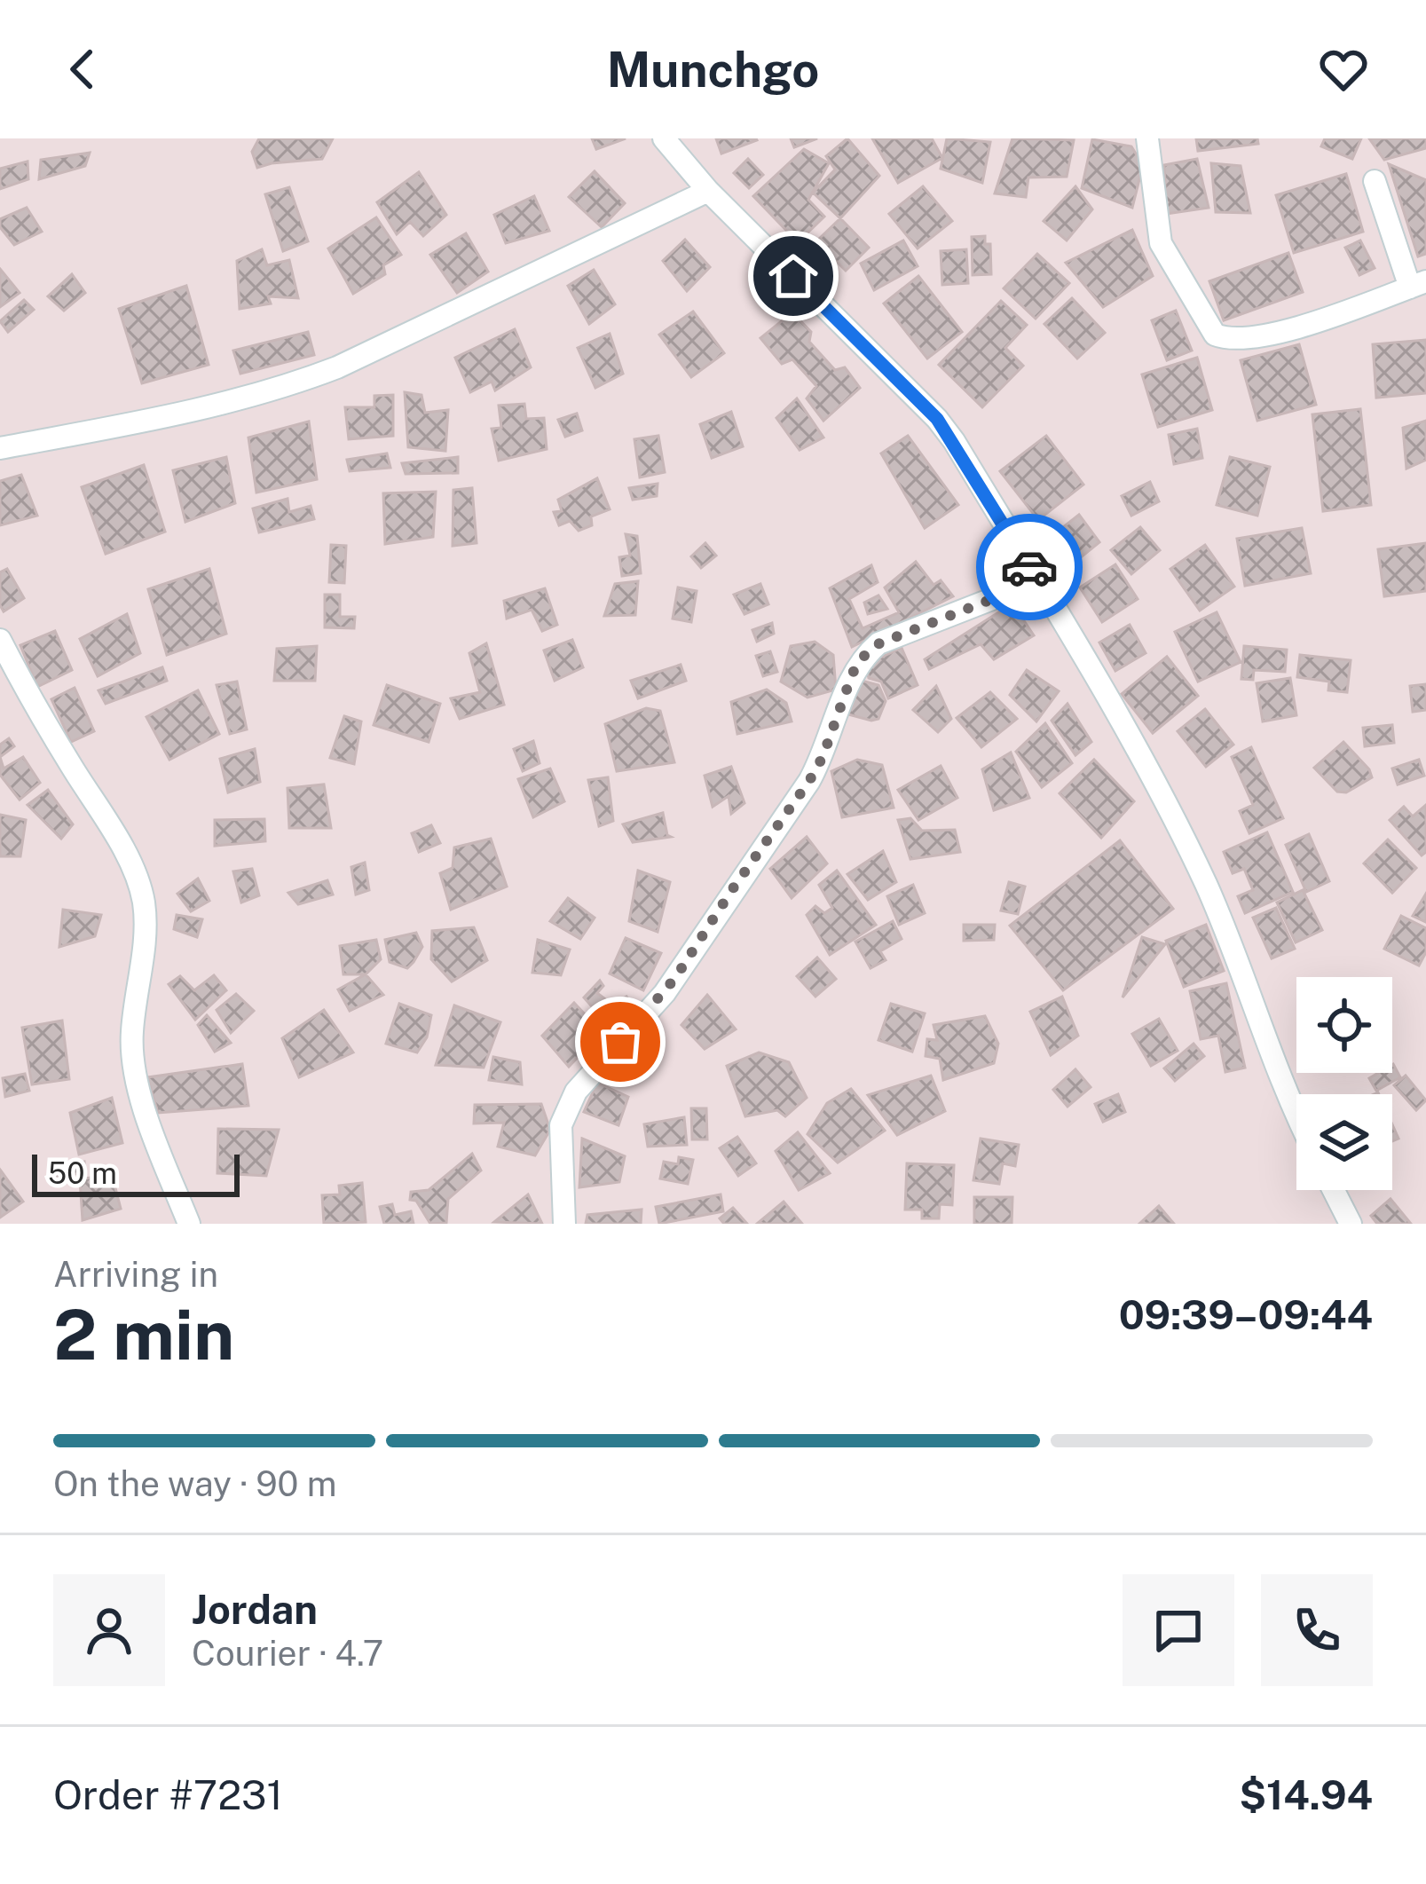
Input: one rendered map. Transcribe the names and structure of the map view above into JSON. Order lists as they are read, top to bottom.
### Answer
{
  "scale_bar": "50 m",
  "page": {
    "header": "Munchgo",
    "scale": "50 m",
    "heading": ["2 min", "Arriving in", "09:39–09:44"],
    "panel": [
      "Jordan",
      "Courier · 4.7",
      "Order #7231",
      "$14.94"
    ],
    "bar": "On the way · 90 m"
  }
}
